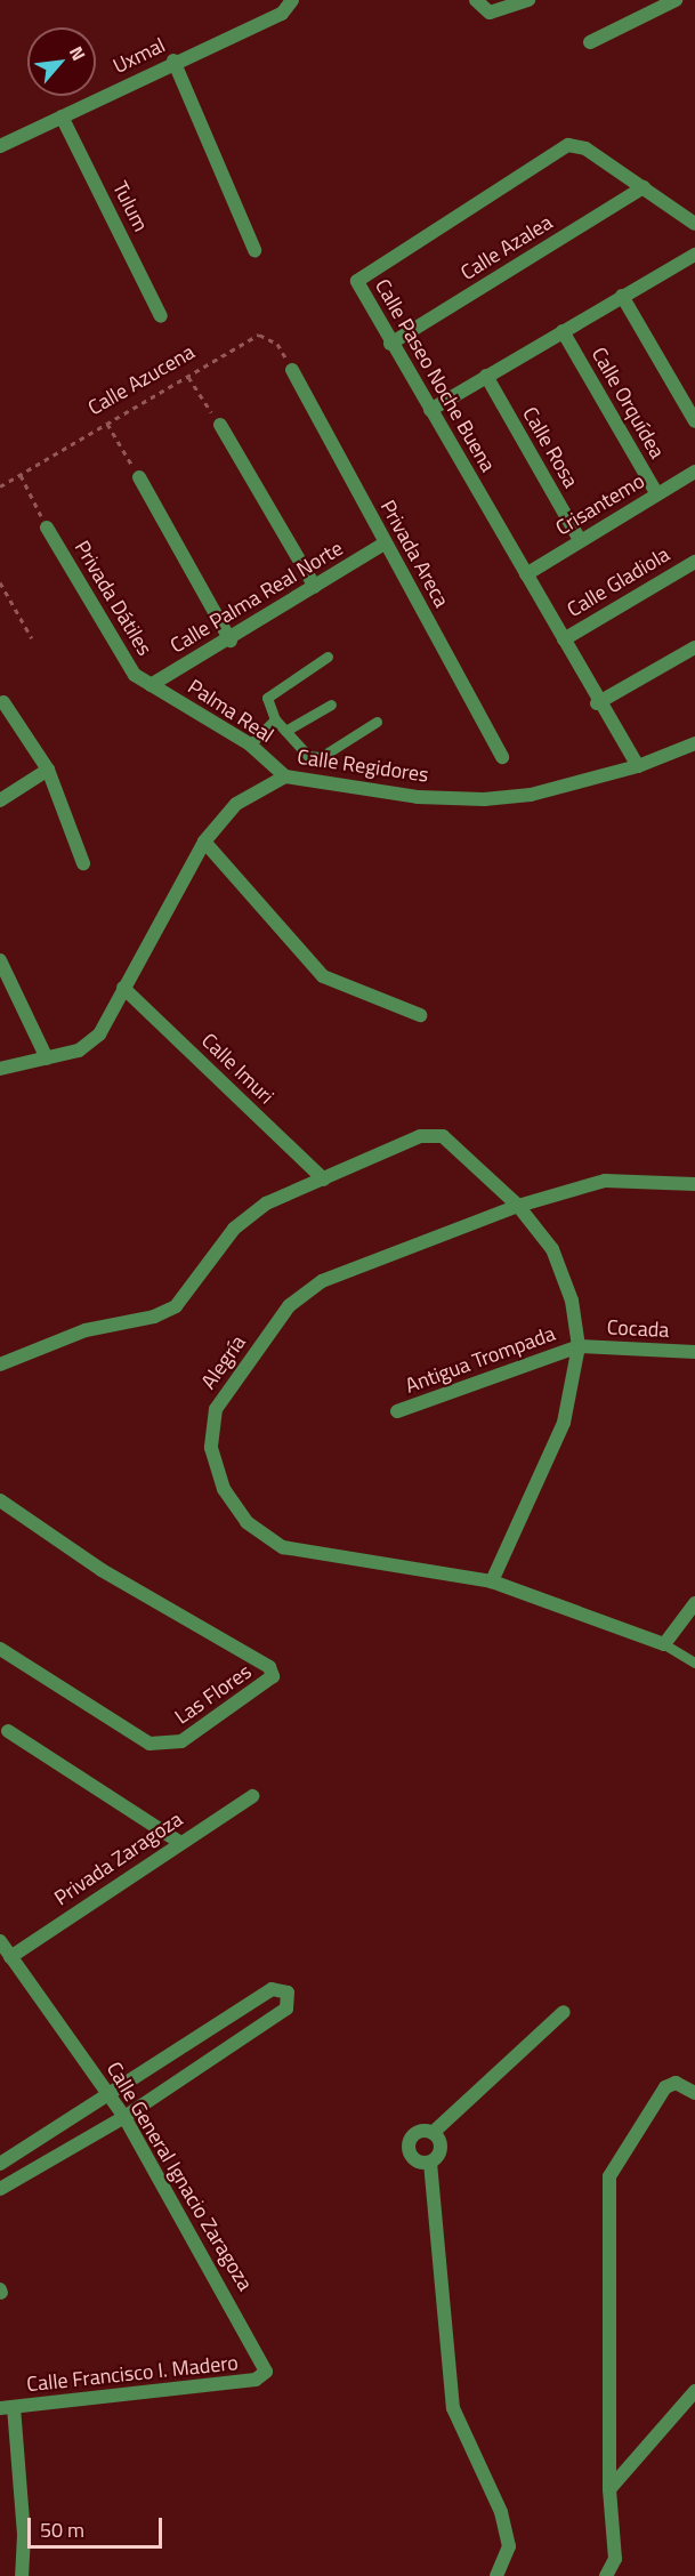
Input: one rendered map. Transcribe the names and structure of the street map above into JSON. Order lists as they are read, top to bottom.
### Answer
{
  "streets": {
    "street": [
      "Uxmal",
      "Tulum",
      "Calle Azalea",
      "Calle Paseo Noche Buena",
      "Calle Orquídea",
      "Calle Rosa",
      "Crisantemo",
      "Privada Areca",
      "Calle Gladiola",
      "Calle Palma Real Norte",
      "Privada Dátiles",
      "Palma Real",
      "Calle Regidores",
      "Calle Imuri",
      "Cocada",
      "Antigua Trompada",
      "Alegría",
      "Las Flores",
      "Privada Zaragoza",
      "Calle General Ignacio Zaragoza",
      "Calle Francisco I. Madero"
    ],
    "path": ["Calle Azucena"]
  },
  "crossings": [
    ["Uxmal", "Tulum"],
    ["Calle Azalea", "Calle Paseo Noche Buena"],
    ["Calle Paseo Noche Buena", "Crisantemo"],
    ["Calle Paseo Noche Buena", "Calle Gladiola"],
    ["Calle Paseo Noche Buena", "Calle Regidores"],
    ["Calle Azucena", "Privada Areca"],
    ["Calle Orquídea", "Crisantemo"],
    ["Calle Rosa", "Crisantemo"],
    ["Privada Areca", "Calle Palma Real Norte"],
    ["Calle Palma Real Norte", "Privada Dátiles"],
    ["Calle Palma Real Norte", "Palma Real"],
    ["Privada Dátiles", "Palma Real"],
    ["Palma Real", "Calle Regidores"],
    ["Calle Regidores", "Calle Imuri"],
    ["Cocada", "Antigua Trompada"],
    ["Privada Zaragoza", "Calle General Ignacio Zaragoza"],
    ["Calle General Ignacio Zaragoza", "Calle Francisco I. Madero"]
  ],
  "scale_bar": "50 m",
  "north": "top right"
}
